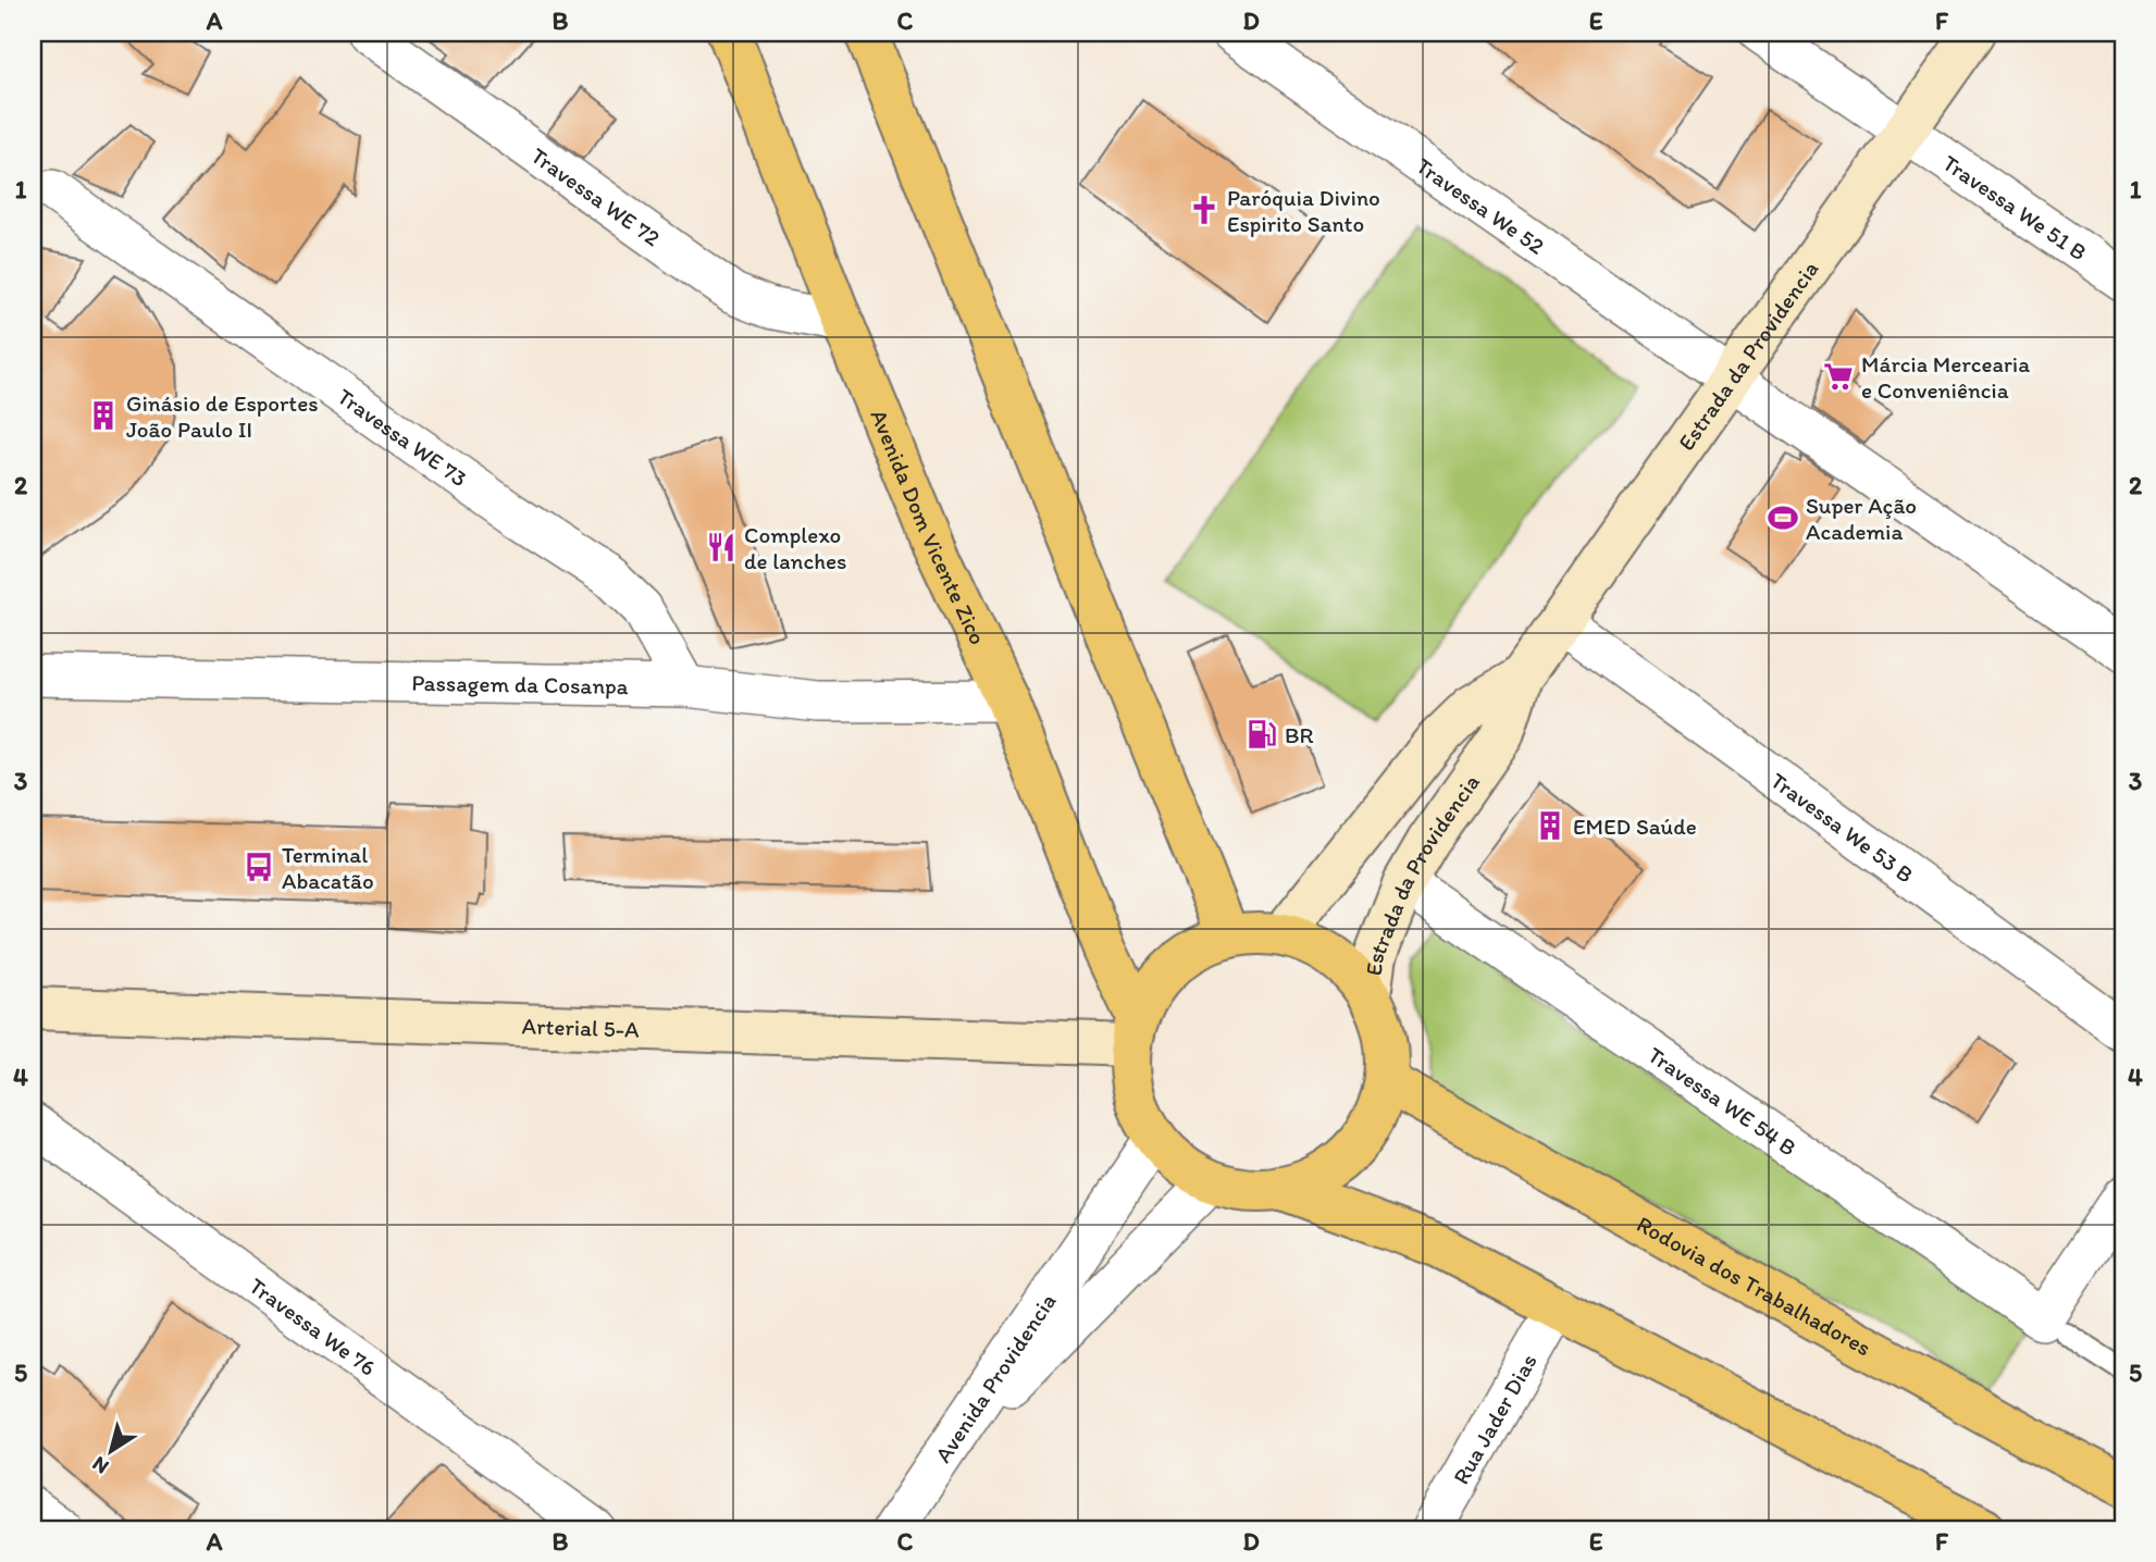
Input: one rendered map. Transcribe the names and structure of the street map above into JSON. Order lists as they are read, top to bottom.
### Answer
{
  "streets": {
    "main road": [
      "Estrada da Providencia",
      "Avenida Dom Vicente Zico",
      "Arterial 5-A",
      "Rodovia dos Trabalhadores"
    ],
    "street": [
      "Travessa WE 72",
      "Travessa We 52",
      "Travessa We 51 B",
      "Travessa WE 73",
      "Passagem da Cosanpa",
      "Travessa We 53 B",
      "Travessa WE 54 B",
      "Travessa We 76",
      "Avenida Providencia",
      "Rua Jader Dias"
    ]
  },
  "crossings": [
    ["Travessa WE 72", "Avenida Dom Vicente Zico"],
    ["Travessa We 52", "Estrada da Providencia"],
    ["Travessa We 51 B", "Estrada da Providencia"],
    ["Estrada da Providencia", "Avenida Dom Vicente Zico"],
    ["Estrada da Providencia", "Travessa We 53 B"],
    ["Estrada da Providencia", "Arterial 5-A"],
    ["Estrada da Providencia", "Travessa WE 54 B"],
    ["Estrada da Providencia", "Rodovia dos Trabalhadores"],
    ["Estrada da Providencia", "Avenida Providencia"],
    ["Travessa WE 73", "Passagem da Cosanpa"],
    ["Avenida Dom Vicente Zico", "Passagem da Cosanpa"],
    ["Avenida Dom Vicente Zico", "Arterial 5-A"],
    ["Avenida Dom Vicente Zico", "Rodovia dos Trabalhadores"],
    ["Avenida Dom Vicente Zico", "Avenida Providencia"],
    ["Arterial 5-A", "Rodovia dos Trabalhadores"],
    ["Arterial 5-A", "Avenida Providencia"],
    ["Rodovia dos Trabalhadores", "Avenida Providencia"]
  ],
  "places": {
    "church": ["Paróquia Divino Espirito Santo"],
    "supermarket": ["Márcia Mercearia e Conveniência"],
    "building": ["Ginásio de Esportes João Paulo II", "EMED Saúde"],
    "sports": ["Super Ação Academia"],
    "restaurant": ["Complexo de lanches"],
    "fuel station": ["BR"],
    "bus stop": ["Terminal Abacatão"]
  },
  "north": "bottom left",
  "grid": {
    "columns": [
      "A",
      "B",
      "C",
      "D",
      "E",
      "F"
    ],
    "rows": [
      "1",
      "2",
      "3",
      "4",
      "5"
    ]
  }
}
